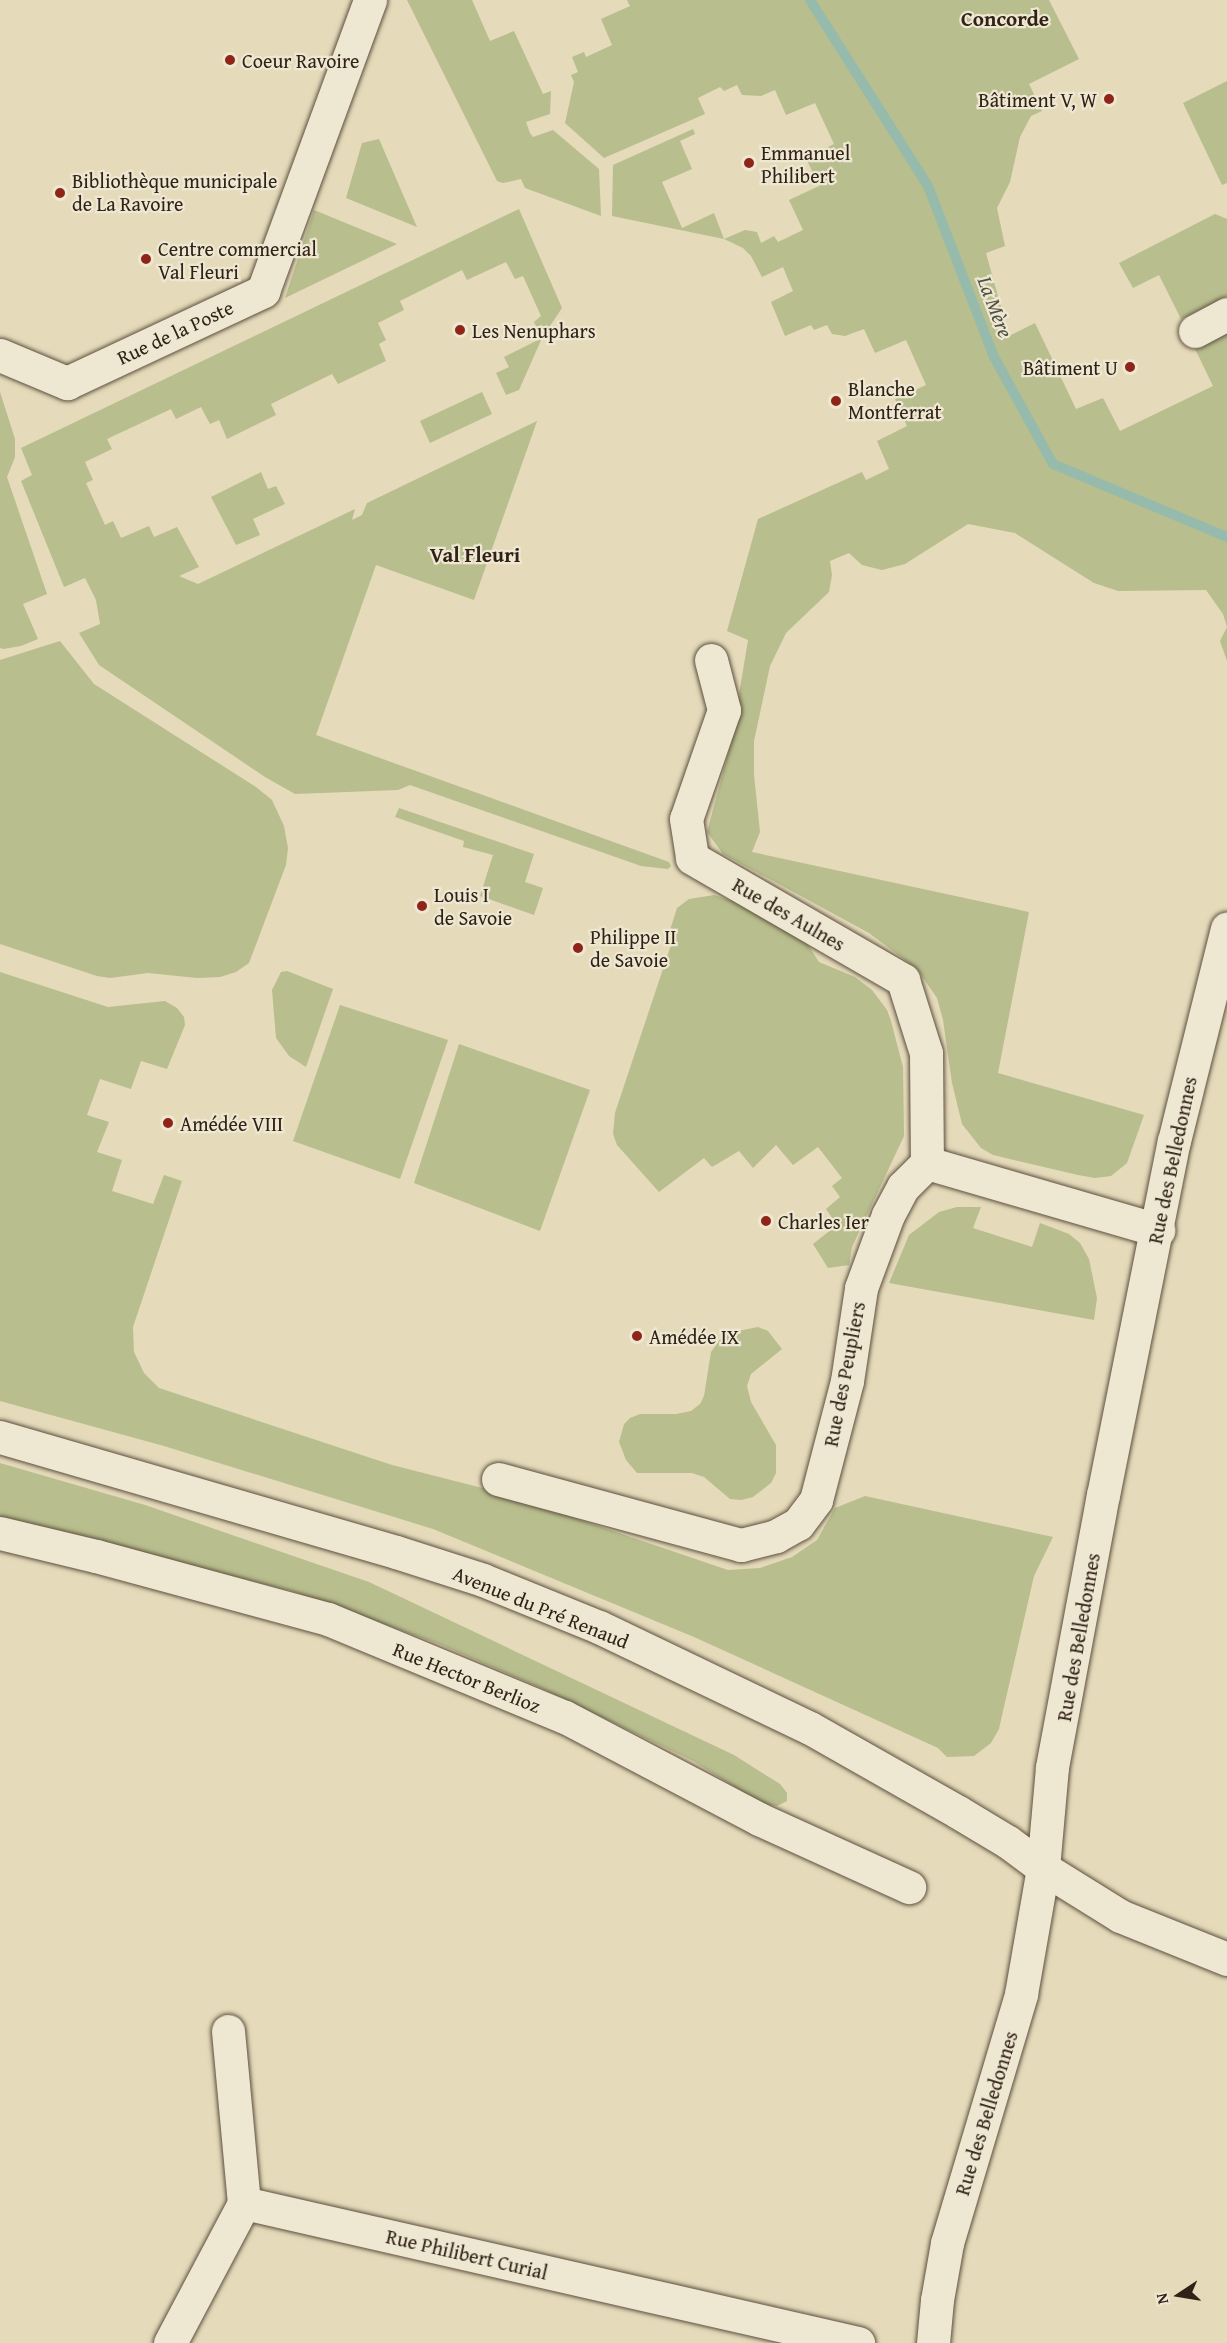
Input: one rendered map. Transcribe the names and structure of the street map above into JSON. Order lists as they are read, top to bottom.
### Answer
{
  "streets": {
    "street": [
      "Rue de la Poste",
      "Rue des Aulnes",
      "Rue des Belledonnes",
      "Rue des Peupliers",
      "Avenue du Pré Renaud",
      "Rue Hector Berlioz",
      "Rue Philibert Curial"
    ]
  },
  "crossings": [
    ["Rue des Aulnes", "Rue des Peupliers"],
    ["Rue des Belledonnes", "Avenue du Pré Renaud"]
  ],
  "districts": ["Concorde", "Val Fleuri"],
  "water": ["La Mère"],
  "places": [
    "Coeur Ravoire",
    "Bâtiment V, W",
    "Emmanuel Philibert",
    "Bibliothèque municipale de La Ravoire",
    "Centre commercial Val Fleuri",
    "Les Nenuphars",
    "Bâtiment U",
    "Blanche Montferrat",
    "Louis I de Savoie",
    "Philippe II de Savoie",
    "Amédée VIII",
    "Charles Ier",
    "Amédée IX"
  ],
  "north": "left"
}
